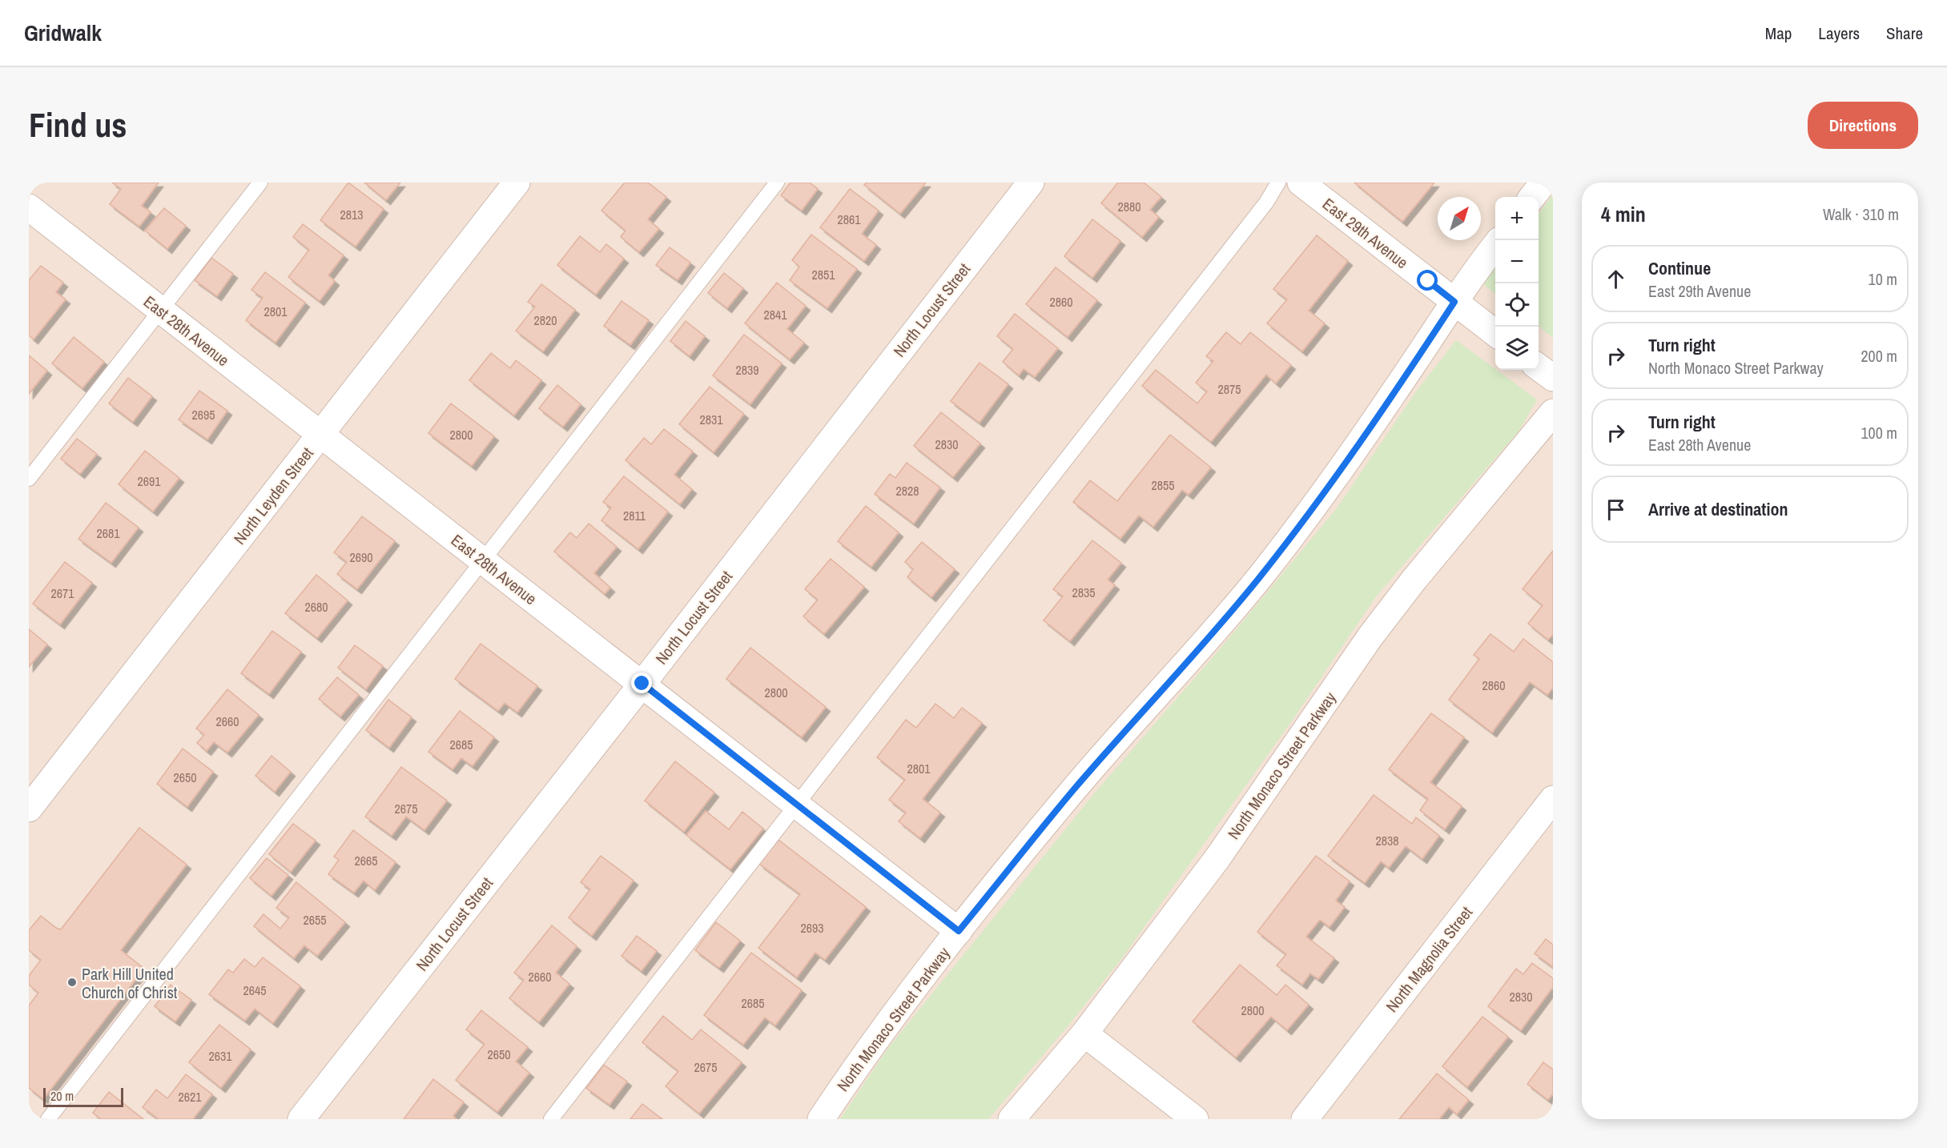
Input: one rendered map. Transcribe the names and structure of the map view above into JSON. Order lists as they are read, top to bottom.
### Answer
{
  "streets": {
    "street": [
      "East 29th Avenue",
      "North Locust Street",
      "East 28th Avenue",
      "North Leyden Street",
      "North Monaco Street Parkway",
      "North Magnolia Street"
    ]
  },
  "crossings": [
    ["East 29th Avenue", "North Monaco Street Parkway"],
    ["North Locust Street", "East 28th Avenue"],
    ["East 28th Avenue", "North Leyden Street"],
    ["East 28th Avenue", "North Monaco Street Parkway"]
  ],
  "places": ["Park Hill United Church of Christ"],
  "house_numbers": [
    "2880",
    "2813",
    "2861",
    "2851",
    "2860",
    "2801",
    "2841",
    "2820",
    "2839",
    "2875",
    "2695",
    "2831",
    "2800",
    "2830",
    "2691",
    "2855",
    "2828",
    "2811",
    "2681",
    "2690",
    "2835",
    "2671",
    "2680",
    "2860",
    "2800",
    "2660",
    "2685",
    "2801",
    "2650",
    "2675",
    "2838",
    "2665",
    "2655",
    "2693",
    "2660",
    "2645",
    "2830",
    "2685",
    "2800",
    "2650",
    "2631",
    "2675",
    "2621"
  ],
  "scale_bar": "20 m",
  "north": "top right",
  "page": {
    "header": "Gridwalk",
    "nav": ["Map", "Layers", "Share"],
    "buttons": "Directions",
    "title": "Find us",
    "heading": ["4 min", "Walk · 310 m"],
    "map_buttons": ["+", "−"],
    "list": [
      ["Continue", "East 29th Avenue", "10 m"],
      ["Turn right", "North Monaco Street Parkway", "200 m"],
      ["Turn right", "East 28th Avenue", "100 m"],
      "Arrive at destination"
    ],
    "scale": "20 m"
  }
}
